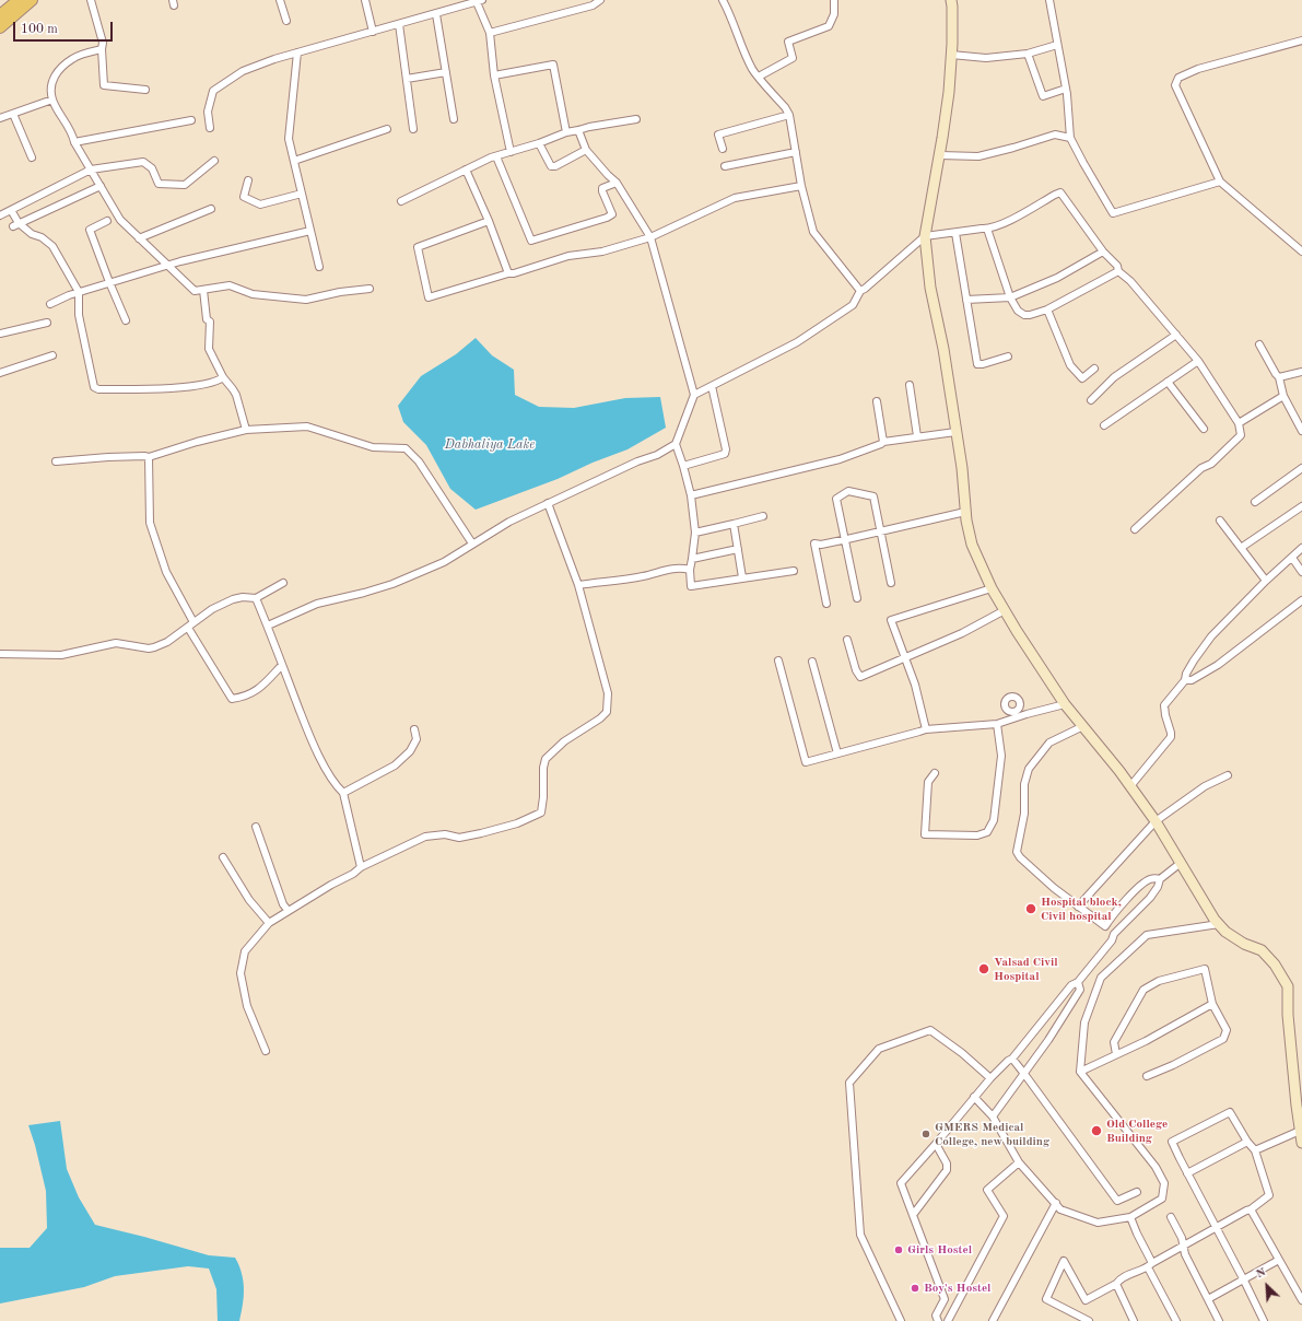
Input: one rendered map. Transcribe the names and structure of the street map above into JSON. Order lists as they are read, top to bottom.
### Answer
{
  "water": ["Dabhaliya Lake"],
  "places": [
    "Hospital block, Civil hospital",
    "Valsad Civil Hospital",
    "Old College Building",
    "GMERS Medical College, new building",
    "Girls Hostel",
    "Boy's Hostel"
  ],
  "scale_bar": "100 m",
  "north": "top left"
}
